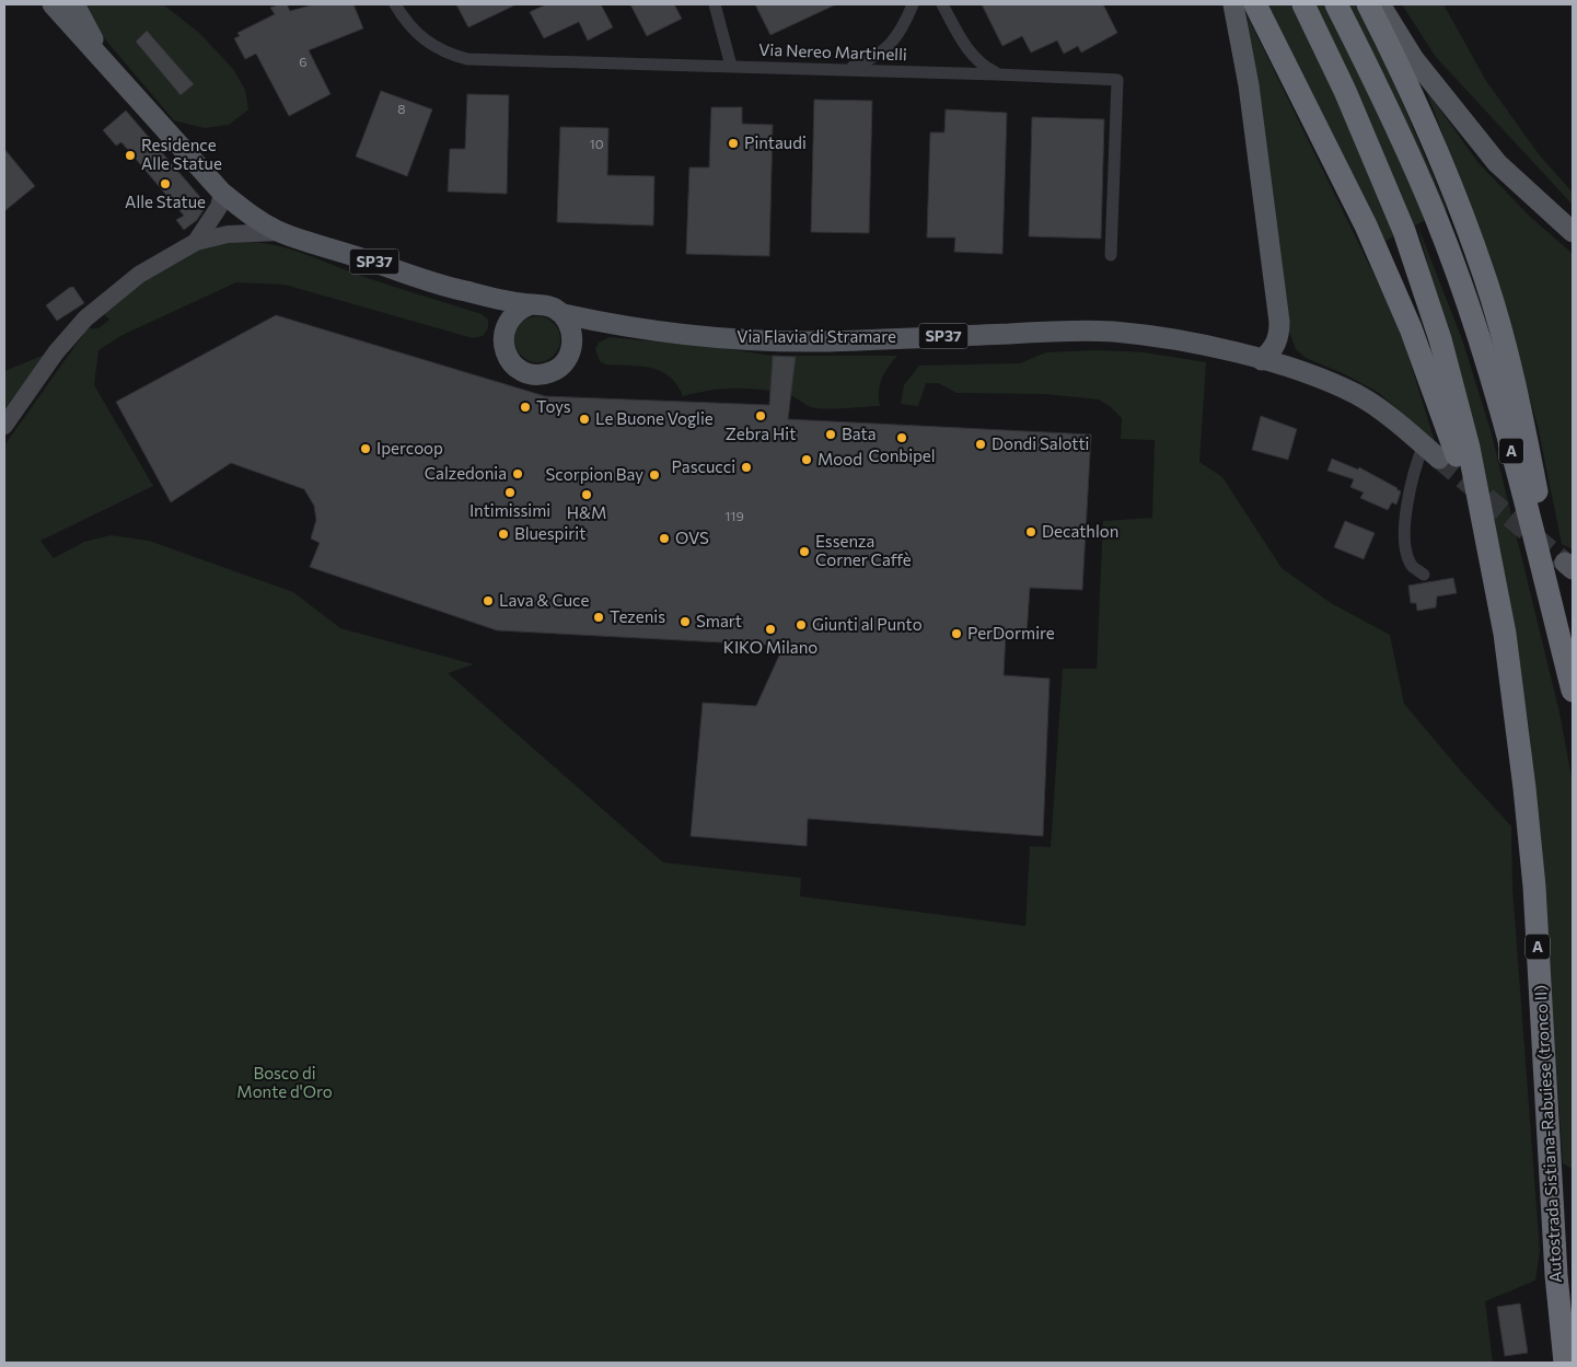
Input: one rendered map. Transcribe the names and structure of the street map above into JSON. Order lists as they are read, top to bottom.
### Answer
{
  "streets": {
    "highway": ["A", "Autostrada Sistiana-Rabuiese (tronco II)"],
    "main road": ["SP37", "Via Flavia di Stramare"],
    "street": ["Via Nereo Martinelli"]
  },
  "parks": ["Bosco di Monte d'Oro"],
  "places": [
    "Pintaudi",
    "Residence Alle Statue",
    "Alle Statue",
    "Toys",
    "Zebra Hit",
    "Le Buone Voglie",
    "Bata",
    "Conbipel",
    "Dondi Salotti",
    "Ipercoop",
    "Mood",
    "Pascucci",
    "Calzedonia",
    "Scorpion Bay",
    "Intimissimi",
    "H&M",
    "Decathlon",
    "Bluespirit",
    "OVS",
    "Essenza Corner Caffè",
    "Lava & Cuce",
    "Tezenis",
    "Smart",
    "Giunti al Punto",
    "KIKO Milano",
    "PerDormire"
  ],
  "house_numbers": [
    "6",
    "8",
    "10",
    "119"
  ]
}
